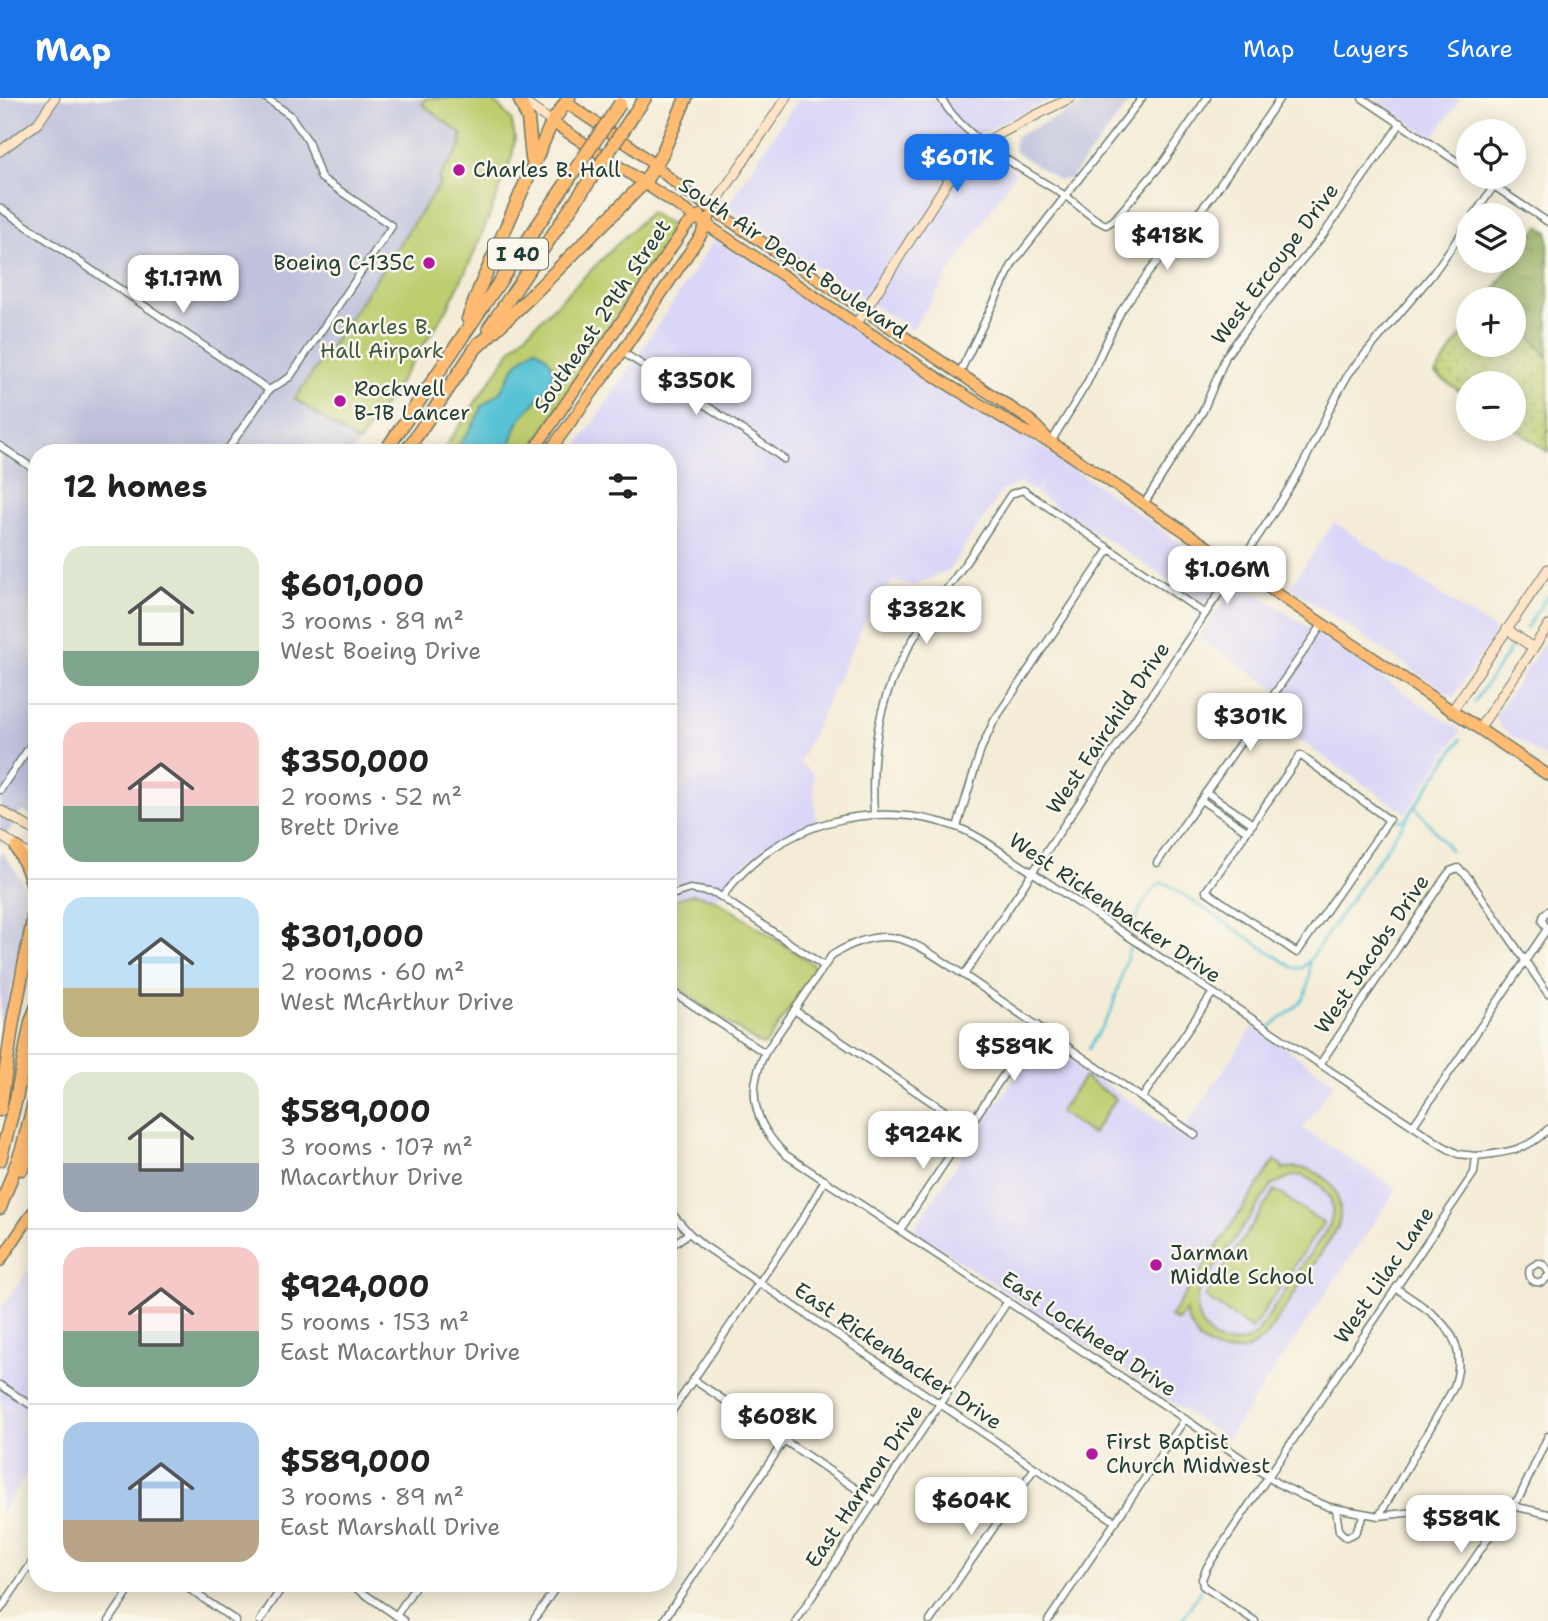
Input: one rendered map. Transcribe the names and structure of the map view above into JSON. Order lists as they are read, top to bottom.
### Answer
{
  "streets": {
    "highway": ["I 40"],
    "main road": ["South Air Depot Boulevard", "Southeast 29th Street"],
    "street": [
      "West Ercoupe Drive",
      "West Fairchild Drive",
      "West Rickenbacker Drive",
      "West Jacobs Drive",
      "West Lilac Lane",
      "East Lockheed Drive",
      "East Rickenbacker Drive",
      "East Harmon Drive"
    ]
  },
  "crossings": [
    ["South Air Depot Boulevard", "West Ercoupe Drive"],
    ["South Air Depot Boulevard", "Southeast 29th Street"],
    ["South Air Depot Boulevard", "West Fairchild Drive"],
    ["West Fairchild Drive", "West Rickenbacker Drive"],
    ["West Fairchild Drive", "East Lockheed Drive"],
    ["West Rickenbacker Drive", "West Jacobs Drive"],
    ["West Rickenbacker Drive", "West Lilac Lane"],
    ["West Lilac Lane", "East Lockheed Drive"],
    ["East Lockheed Drive", "East Harmon Drive"],
    ["East Rickenbacker Drive", "East Harmon Drive"]
  ],
  "parks": ["Charles B. Hall Airpark"],
  "places": [
    "Charles B. Hall",
    "Boeing C-135C",
    "Rockwell B-1B Lancer",
    "Jarman Middle School",
    "First Baptist Church Midwest"
  ],
  "page": {
    "header": "Map",
    "nav": ["Map", "Layers", "Share"],
    "map_buttons": ["+", "−"],
    "price": [
      "$601K",
      "$418K",
      "$1.17M",
      "$350K",
      "$1.06M",
      "$382K",
      "$301K",
      "$589K",
      "$924K",
      "$608K",
      "$604K",
      "$589K"
    ],
    "heading": "12 homes",
    "list": [
      {
        "name": "$601,000",
        "note": "3 rooms · 89 m² · West Boeing Drive"
      },
      {
        "name": "$350,000",
        "note": "2 rooms · 52 m² · Brett Drive"
      },
      {
        "name": "$301,000",
        "note": "2 rooms · 60 m² · West McArthur Drive"
      },
      {
        "name": "$589,000",
        "note": "3 rooms · 107 m² · Macarthur Drive"
      },
      {
        "name": "$924,000",
        "note": "5 rooms · 153 m² · East Macarthur Drive"
      },
      {
        "name": "$589,000",
        "note": "3 rooms · 89 m² · East Marshall Drive"
      }
    ]
  }
}
